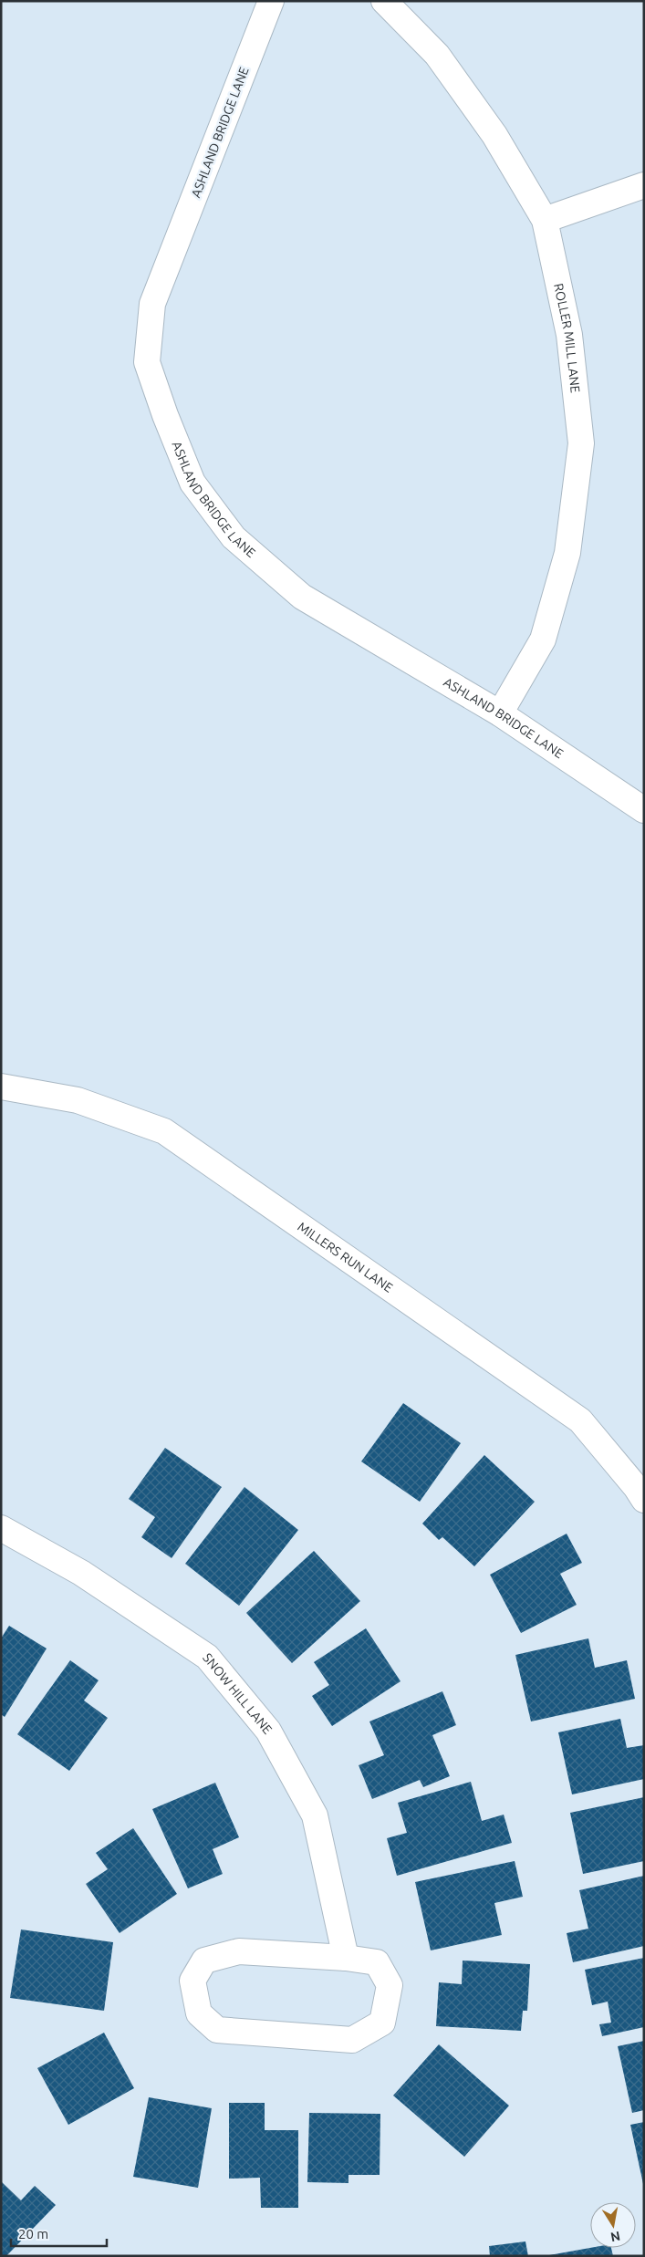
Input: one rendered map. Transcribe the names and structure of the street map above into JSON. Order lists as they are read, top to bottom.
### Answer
{
  "streets": {
    "street": [
      "ASHLAND BRIDGE LANE",
      "ROLLER MILL LANE",
      "MILLERS RUN LANE",
      "SNOW HILL LANE"
    ]
  },
  "crossings": [
    ["ASHLAND BRIDGE LANE", "ROLLER MILL LANE"]
  ],
  "scale_bar": "20 m",
  "north": "bottom"
}
